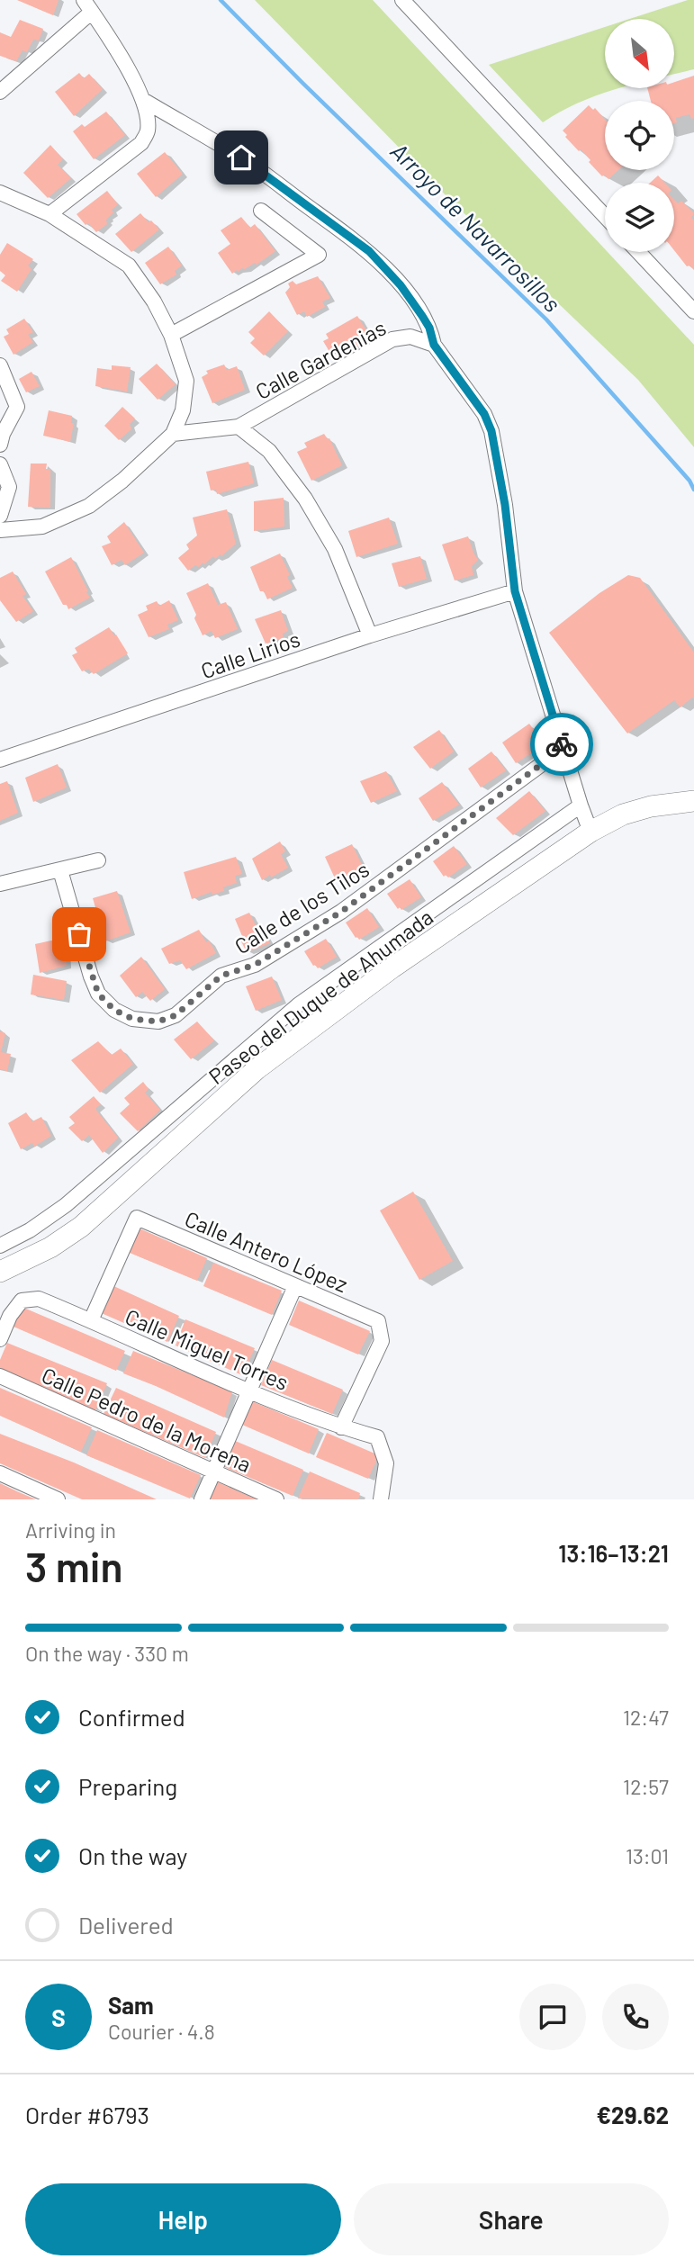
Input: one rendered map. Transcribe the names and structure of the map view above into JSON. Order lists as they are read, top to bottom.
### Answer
{
  "streets": {
    "main road": ["Paseo del Duque de Ahumada"],
    "street": [
      "Calle Gardenias",
      "Calle Lirios",
      "Calle de los Tilos",
      "Calle Antero López",
      "Calle Miguel Torres",
      "Calle Pedro de la Morena"
    ]
  },
  "crossings": [
    ["Calle Antero López", "Calle Miguel Torres"]
  ],
  "water": ["Arroyo de Navarrosillos"],
  "north": "bottom right",
  "page": {
    "heading": ["3 min", "Arriving in", "13:16–13:21"],
    "panel": [
      "Sam",
      "Courier · 4.8",
      "Order #6793",
      "€29.62"
    ],
    "bar": "On the way · 330 m",
    "list": [
      ["Confirmed", "12:47"],
      ["Preparing", "12:57"],
      ["On the way", "13:01"],
      "Delivered"
    ],
    "round": "S",
    "buttons": ["Help", "Share"]
  }
}
